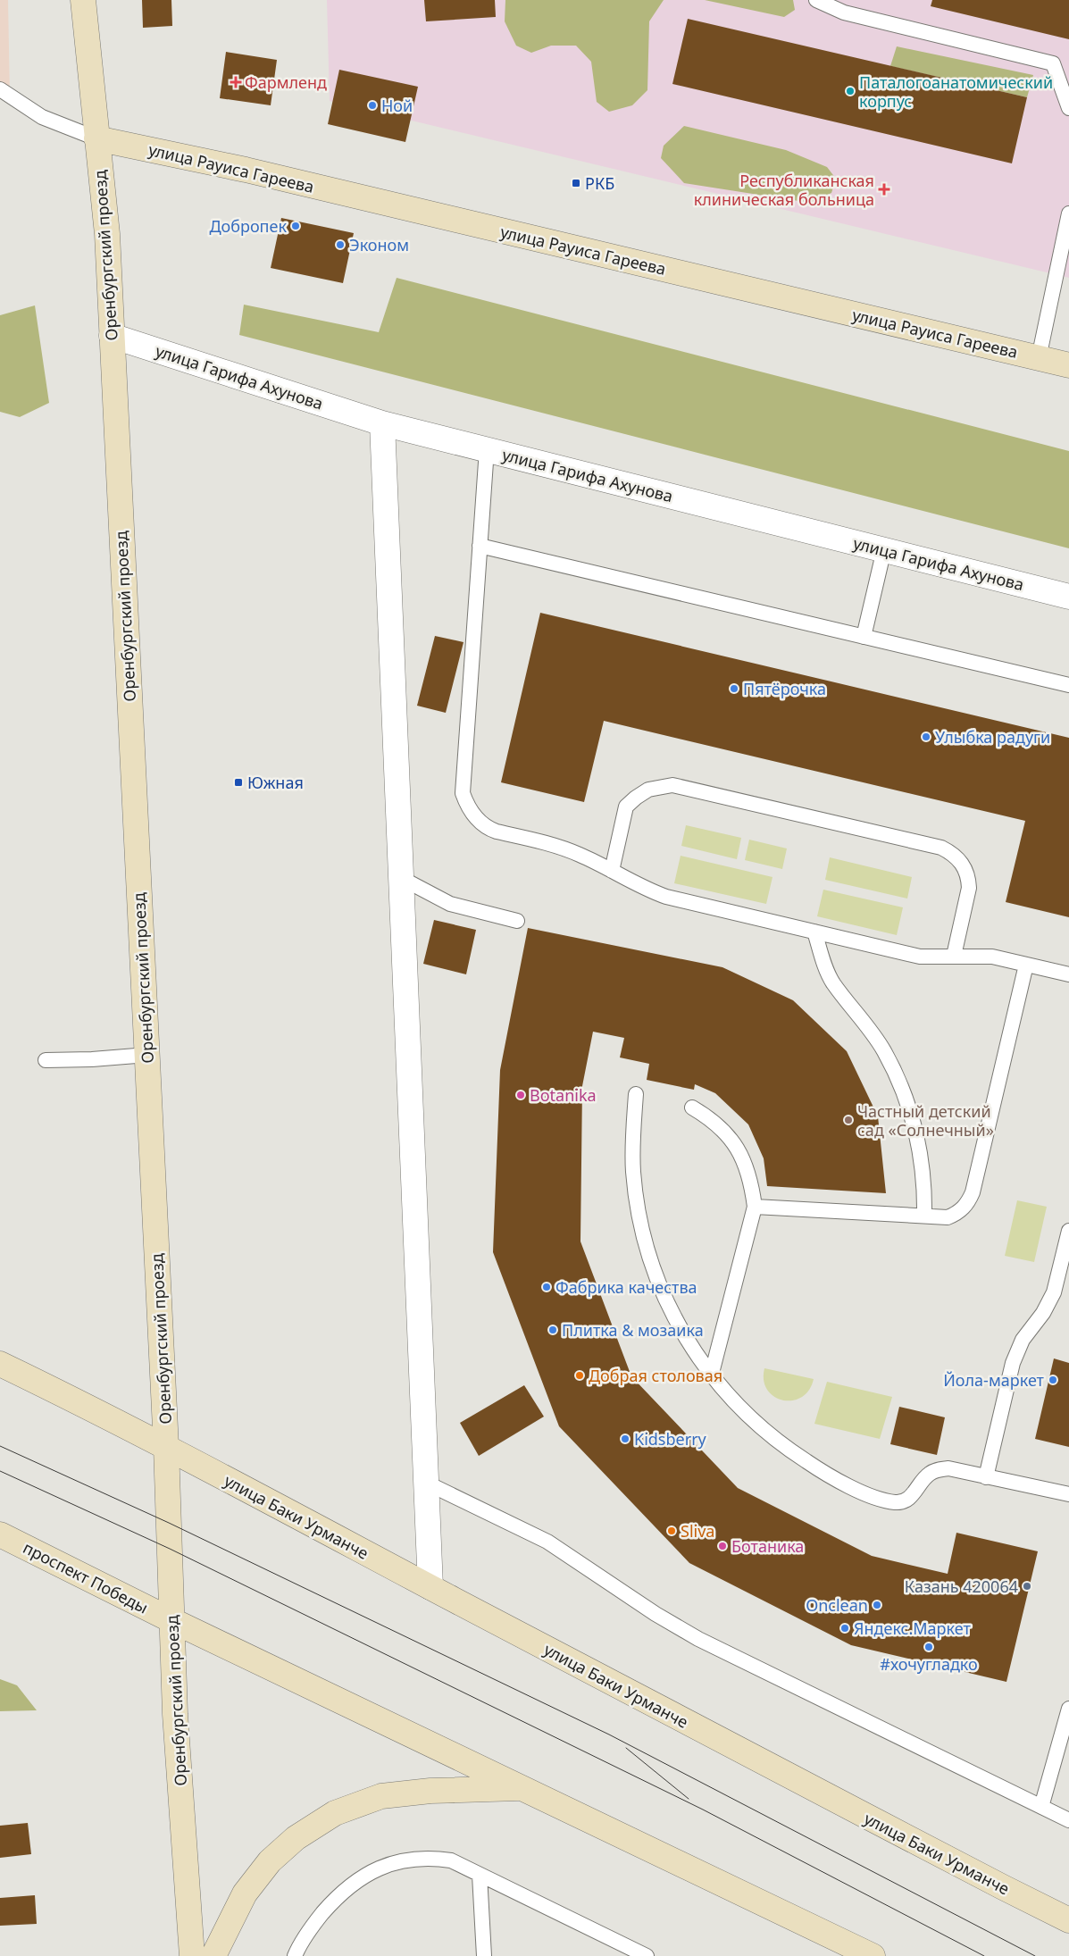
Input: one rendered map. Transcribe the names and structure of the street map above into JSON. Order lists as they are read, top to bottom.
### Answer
{
  "streets": {
    "main road": [
      "улица Рауиса Гареева",
      "Оренбургский проезд",
      "улица Баки Урманче",
      "проспект Победы"
    ],
    "street": ["улица Гарифа Ахунова"]
  },
  "crossings": [
    ["улица Рауиса Гареева", "Оренбургский проезд"],
    ["Оренбургский проезд", "улица Гарифа Ахунова"],
    ["Оренбургский проезд", "улица Баки Урманче"],
    ["Оренбургский проезд", "проспект Победы"]
  ],
  "places": {
    "health": ["Фармленд", "Республиканская клиническая больница"],
    "other": [
      "Паталогоанатомический корпус",
      "Ной",
      "Добропек",
      "Эконом",
      "Пятёрочка",
      "Улыбка радуги",
      "Botanika",
      "Частный детский сад «Солнечный»",
      "Фабрика качества",
      "Плитка & мозаика",
      "Добрая столовая",
      "Йола-маркет",
      "Kidsberry",
      "Sliva",
      "Ботаника",
      "Казань 420064",
      "Onclean",
      "Яндекс.Маркет",
      "#хочугладко"
    ],
    "transit": ["РКБ", "Южная"]
  }
}
